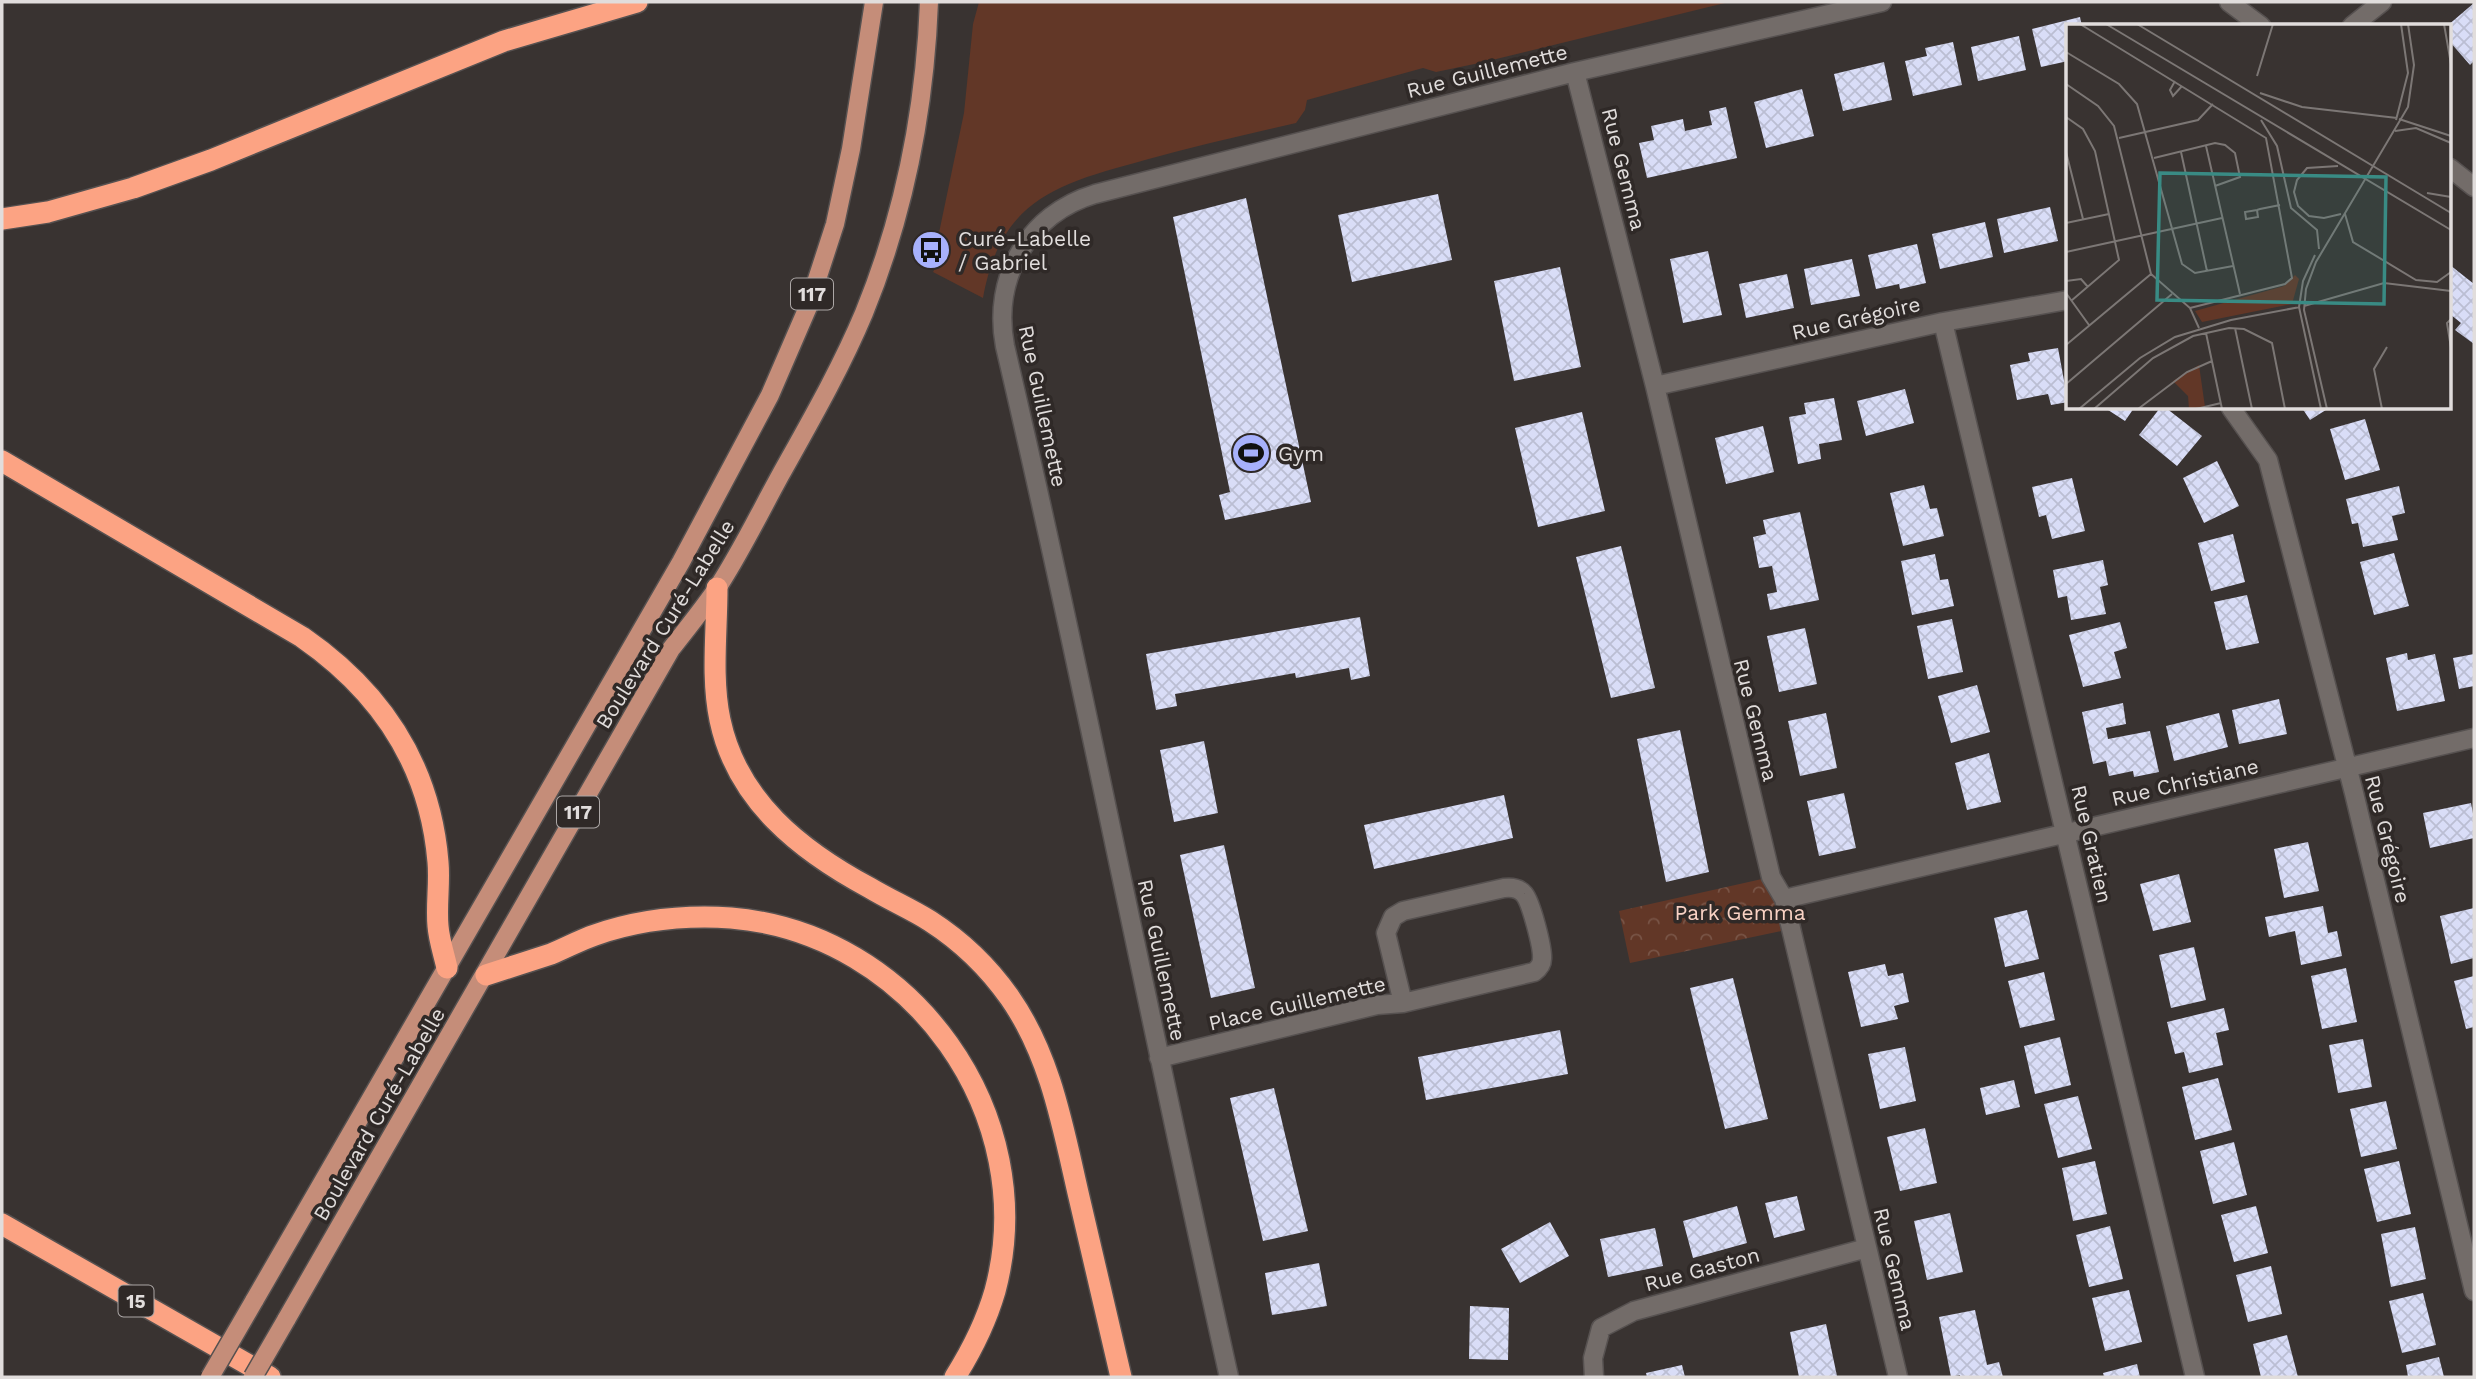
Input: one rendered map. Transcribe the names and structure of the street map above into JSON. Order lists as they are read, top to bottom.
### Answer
{
  "streets": {
    "highway": ["15"],
    "main road": ["117", "Boulevard Curé-Labelle"],
    "street": [
      "Rue Guillemette",
      "Rue Gemma",
      "Rue Grégoire",
      "Rue Christiane",
      "Rue Gratien",
      "Place Guillemette",
      "Rue Gaston"
    ]
  },
  "crossings": [
    ["Rue Guillemette", "Rue Gemma"],
    ["Rue Guillemette", "Place Guillemette"],
    ["Rue Gemma", "Rue Grégoire"],
    ["Rue Gemma", "Rue Christiane"],
    ["Rue Gemma", "Rue Gaston"],
    ["Rue Grégoire", "Rue Christiane"],
    ["Rue Grégoire", "Rue Gratien"],
    ["Rue Christiane", "Rue Gratien"]
  ],
  "parks": ["Park Gemma"],
  "places": {
    "bus stop": ["Curé-Labelle / Gabriel"],
    "sports": ["Gym"]
  }
}
